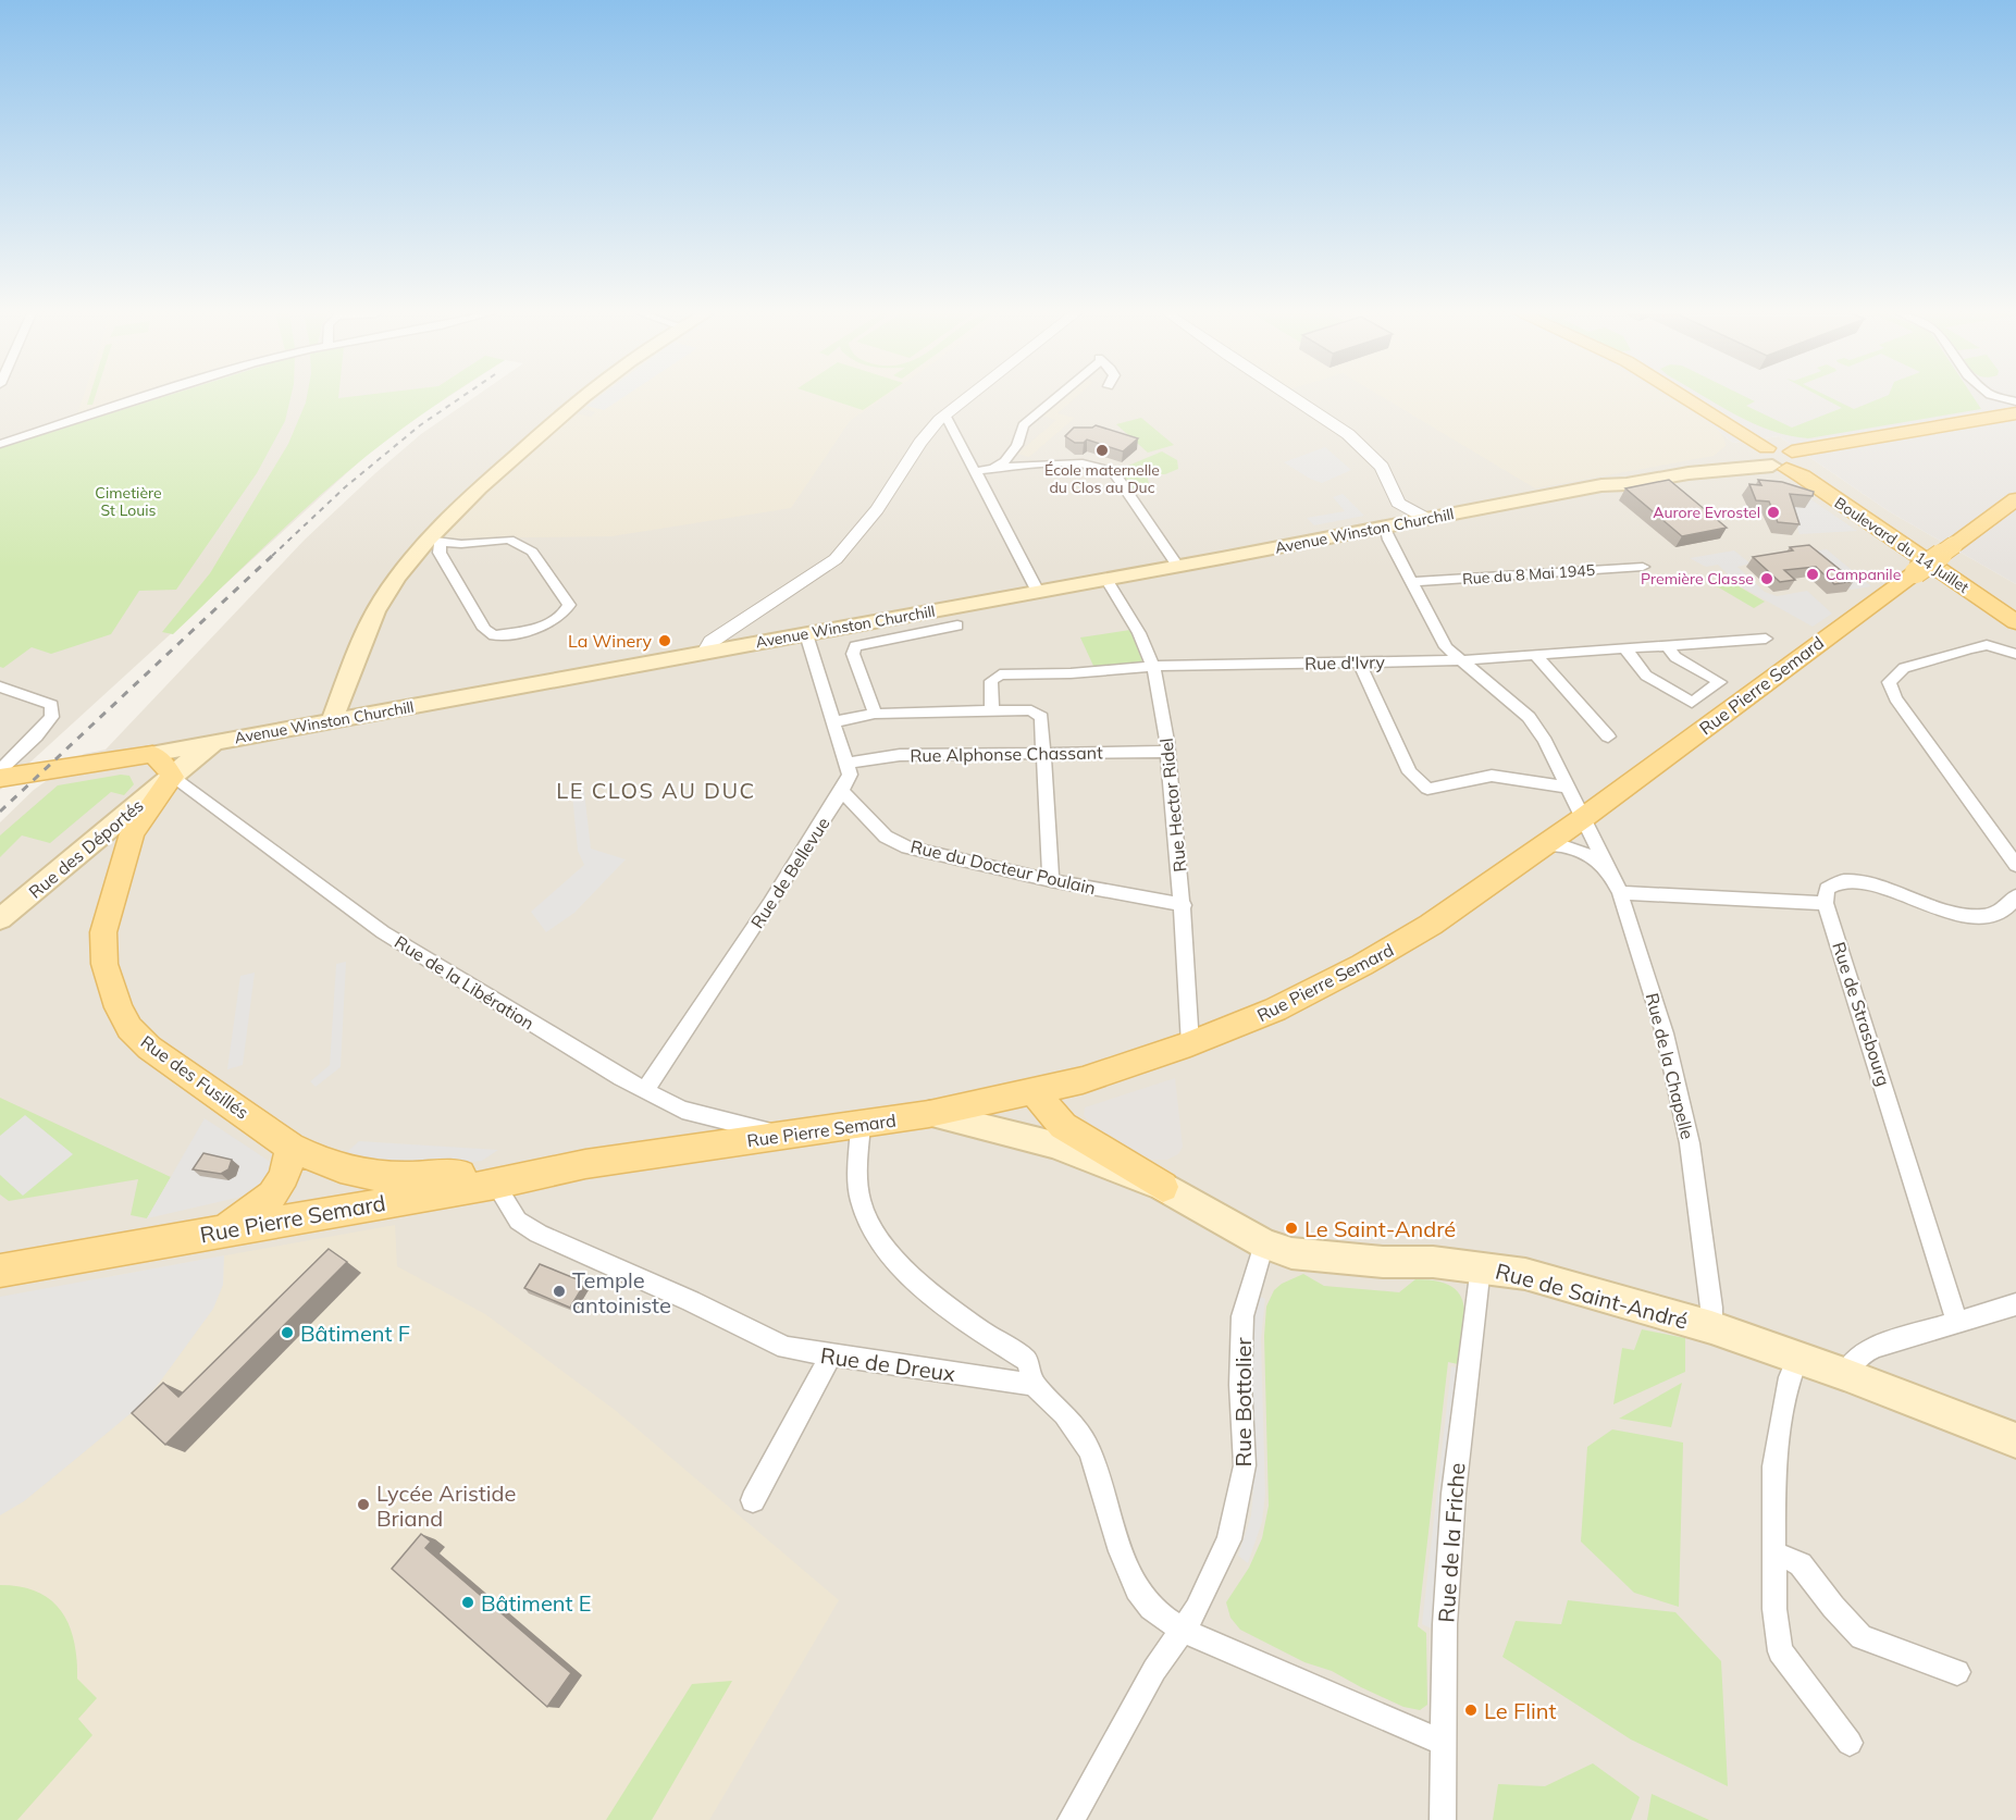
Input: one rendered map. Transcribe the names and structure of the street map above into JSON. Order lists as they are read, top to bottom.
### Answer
{
  "streets": {
    "main road": [
      "Avenue Winston Churchill",
      "Boulevard du 14 Juillet",
      "Rue Pierre Semard",
      "Rue des Déportés",
      "Rue des Fusillés",
      "Rue de Saint-André"
    ],
    "street": [
      "Rue du 8 Mai 1945",
      "Rue d'Ivry",
      "Rue Alphonse Chassant",
      "Rue Hector Ridel",
      "Rue du Docteur Poulain",
      "Rue de Bellevue",
      "Rue de la Libération",
      "Rue de Strasbourg",
      "Rue de la Chapelle",
      "Rue de Dreux",
      "Rue Bottolier",
      "Rue de la Friche"
    ]
  },
  "crossings": [
    ["Avenue Winston Churchill", "Boulevard du 14 Juillet"],
    ["Avenue Winston Churchill", "Rue Hector Ridel"],
    ["Avenue Winston Churchill", "Rue des Déportés"],
    ["Avenue Winston Churchill", "Rue de Bellevue"],
    ["Avenue Winston Churchill", "Rue de la Chapelle"],
    ["Rue du 8 Mai 1945", "Rue de la Chapelle"],
    ["Rue d'Ivry", "Rue Hector Ridel"],
    ["Rue d'Ivry", "Rue de la Chapelle"],
    ["Rue Pierre Semard", "Rue Hector Ridel"],
    ["Rue Pierre Semard", "Rue de la Libération"],
    ["Rue Pierre Semard", "Rue de la Chapelle"],
    ["Rue Pierre Semard", "Rue des Fusillés"],
    ["Rue Pierre Semard", "Rue de Saint-André"],
    ["Rue Pierre Semard", "Rue de Dreux"],
    ["Rue Alphonse Chassant", "Rue Hector Ridel"],
    ["Rue Alphonse Chassant", "Rue de Bellevue"],
    ["Rue Hector Ridel", "Rue du Docteur Poulain"],
    ["Rue des Déportés", "Rue de la Libération"],
    ["Rue des Déportés", "Rue des Fusillés"],
    ["Rue du Docteur Poulain", "Rue de Bellevue"],
    ["Rue de Bellevue", "Rue de la Libération"],
    ["Rue de la Libération", "Rue des Fusillés"],
    ["Rue de la Chapelle", "Rue de Saint-André"],
    ["Rue de Saint-André", "Rue Bottolier"],
    ["Rue de Saint-André", "Rue de la Friche"]
  ],
  "districts": ["LE CLOS AU DUC"],
  "parks": ["Cimetière St Louis"],
  "places": [
    "École maternelle du Clos au Duc",
    "Aurore Evrostel",
    "Campanile",
    "Première Classe",
    "La Winery",
    "Le Saint-André",
    "Temple antoiniste",
    "Bâtiment F",
    "Lycée Aristide Briand",
    "Bâtiment E",
    "Le Flint"
  ]
}
